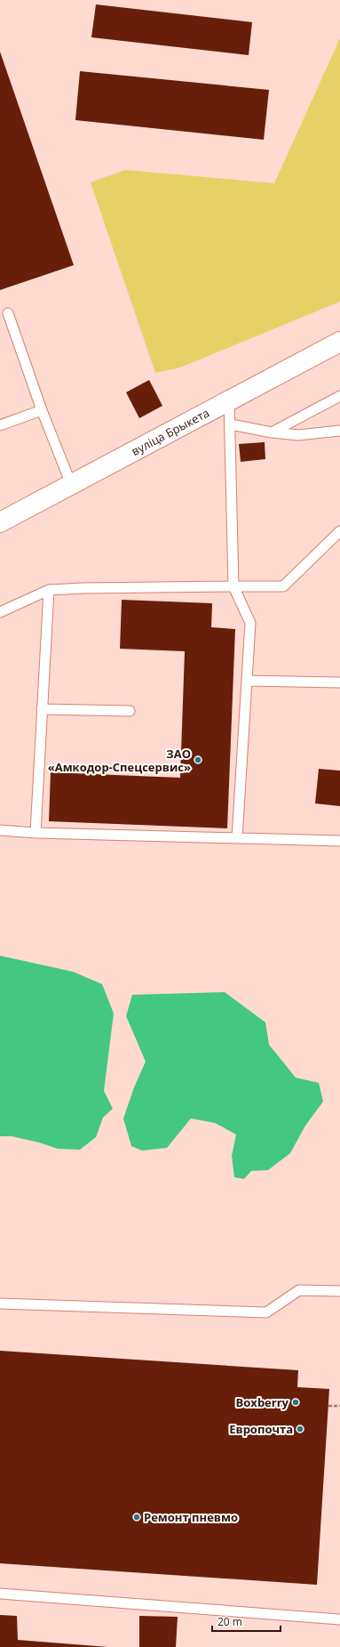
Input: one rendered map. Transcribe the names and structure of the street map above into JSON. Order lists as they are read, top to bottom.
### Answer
{
  "streets": {
    "street": ["вуліца Брыкета"]
  },
  "places": [
    "ЗАО «Амкодор-Спецсервис»",
    "Boxberry",
    "Европочта",
    "Ремонт пневмо"
  ],
  "scale_bar": "20 m"
}
